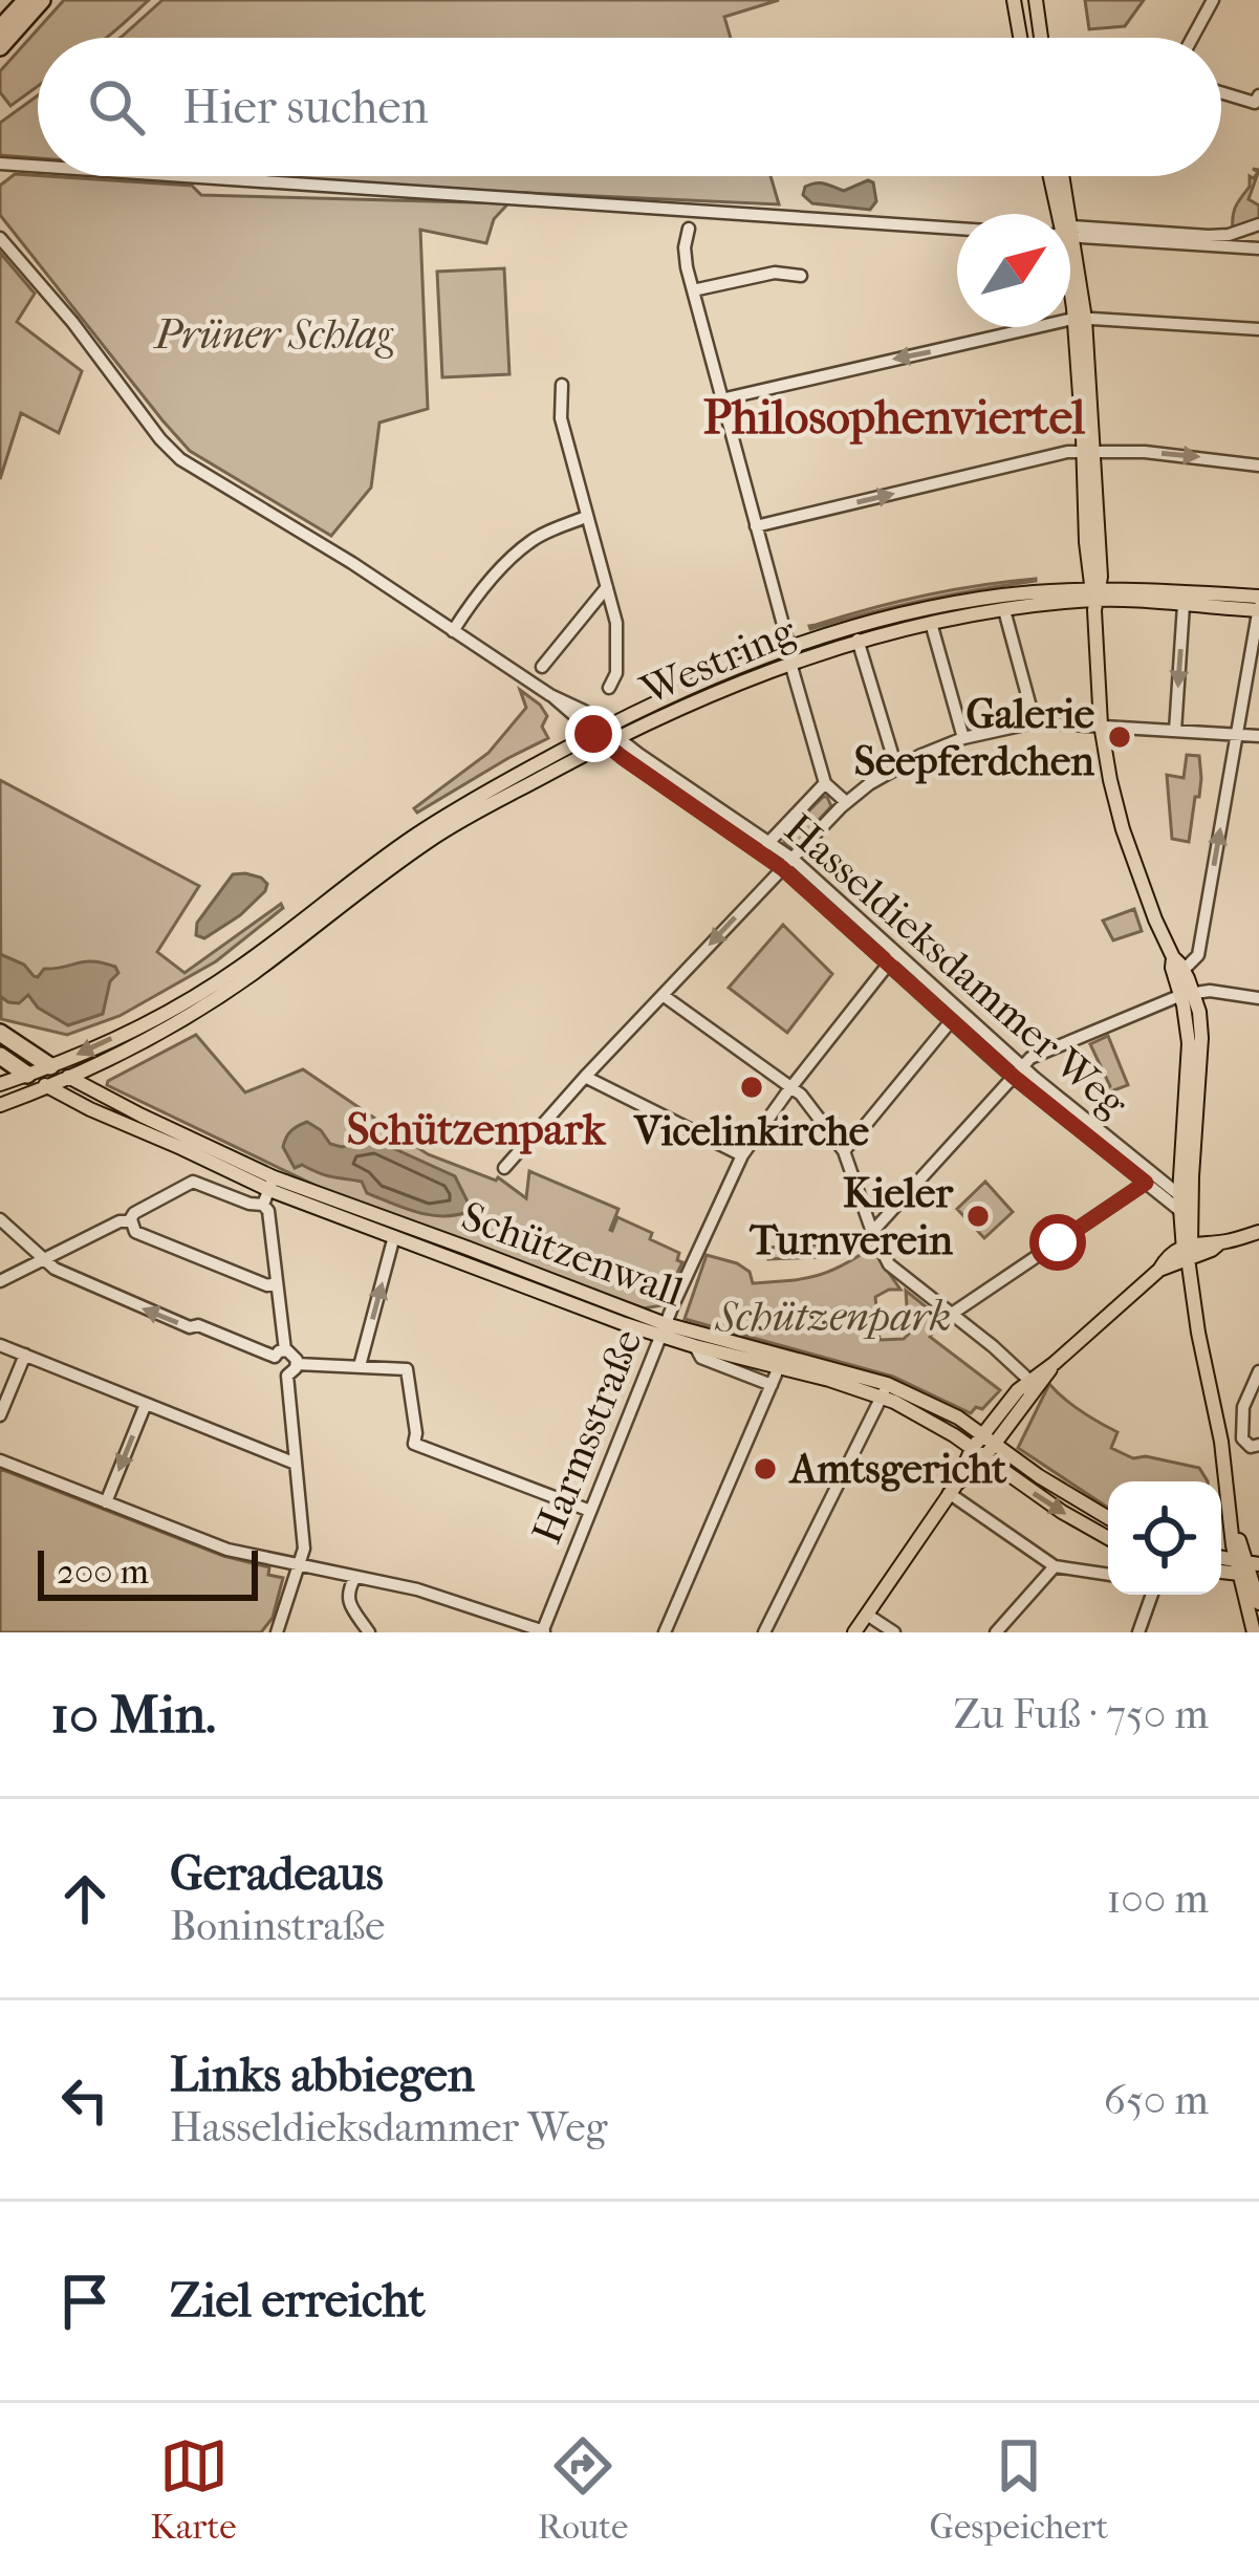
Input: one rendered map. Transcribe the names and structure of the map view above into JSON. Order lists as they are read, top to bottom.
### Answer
{
  "streets": {
    "main road": ["Westring", "Schützenwall"],
    "street": ["Hasseldieksdammer Weg", "Harmsstraße"]
  },
  "crossings": [
    ["Westring", "Hasseldieksdammer Weg"],
    ["Westring", "Schützenwall"],
    ["Hasseldieksdammer Weg", "Harmsstraße"],
    ["Schützenwall", "Harmsstraße"]
  ],
  "districts": ["Philosophenviertel", "Schützenpark"],
  "parks": ["Prüner Schlag", "Schützenpark"],
  "places": [
    "Galerie Seepferdchen",
    "Vicelinkirche",
    "Kieler Turnverein",
    "Amtsgericht"
  ],
  "scale_bar": "200 m",
  "north": "top right",
  "page": {
    "search": "Hier suchen",
    "scale": "200 m",
    "heading": ["10 Min.", "Zu Fuß · 750 m"],
    "list": [
      ["Geradeaus", "Boninstraße", "100 m"],
      ["Links abbiegen", "Hasseldieksdammer Weg", "650 m"],
      "Ziel erreicht"
    ],
    "nav": ["Karte", "Route", "Gespeichert"]
  }
}
